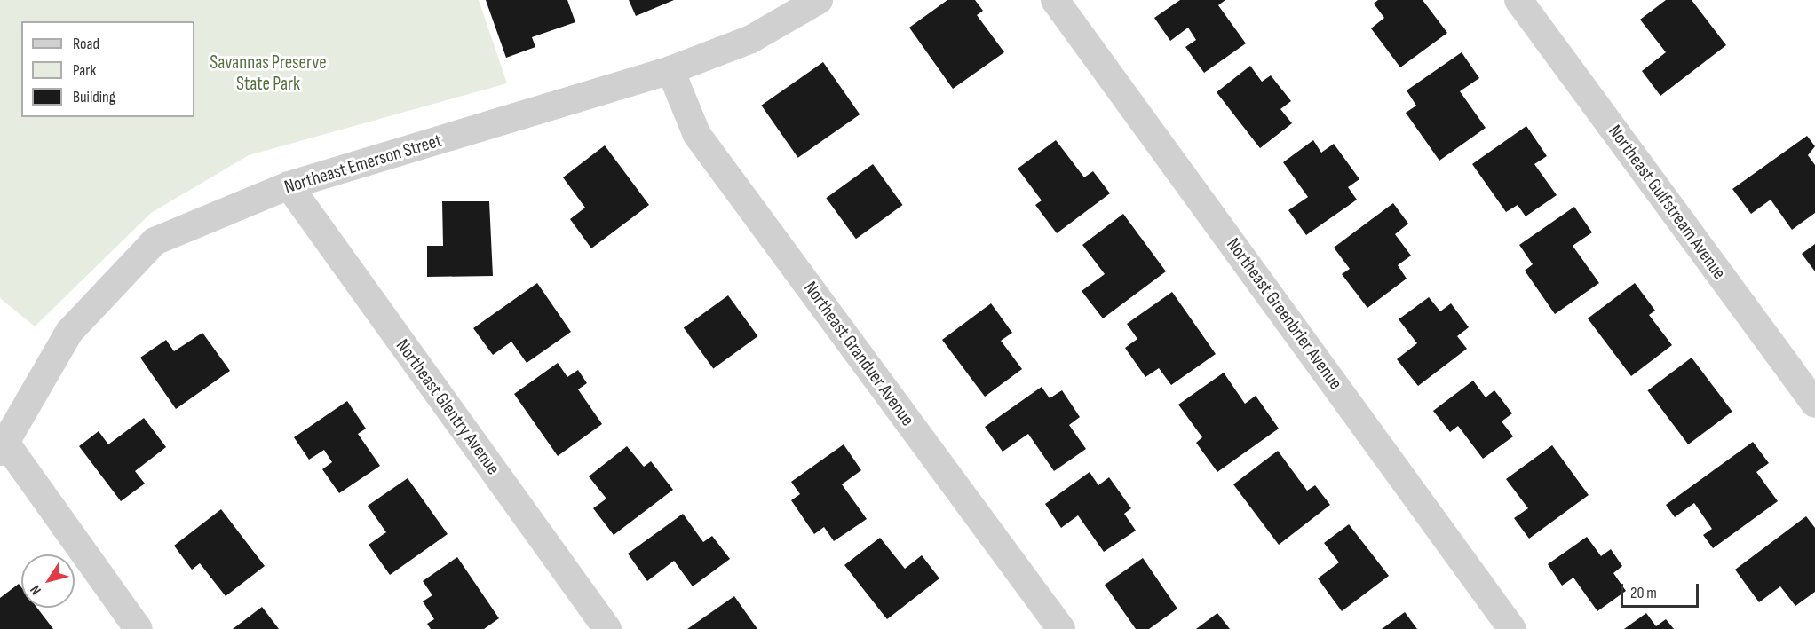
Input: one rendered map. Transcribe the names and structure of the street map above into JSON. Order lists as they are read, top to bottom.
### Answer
{
  "streets": {
    "street": [
      "Northeast Emerson Street",
      "Northeast Gulfstream Avenue",
      "Northeast Greenbrier Avenue",
      "Northeast Granduer Avenue",
      "Northeast Glentry Avenue"
    ]
  },
  "crossings": [
    ["Northeast Emerson Street", "Northeast Granduer Avenue"],
    ["Northeast Emerson Street", "Northeast Glentry Avenue"]
  ],
  "parks": ["Savannas Preserve State Park"],
  "legend": ["Road", "Park", "Building"],
  "scale_bar": "20 m",
  "north": "bottom left"
}
